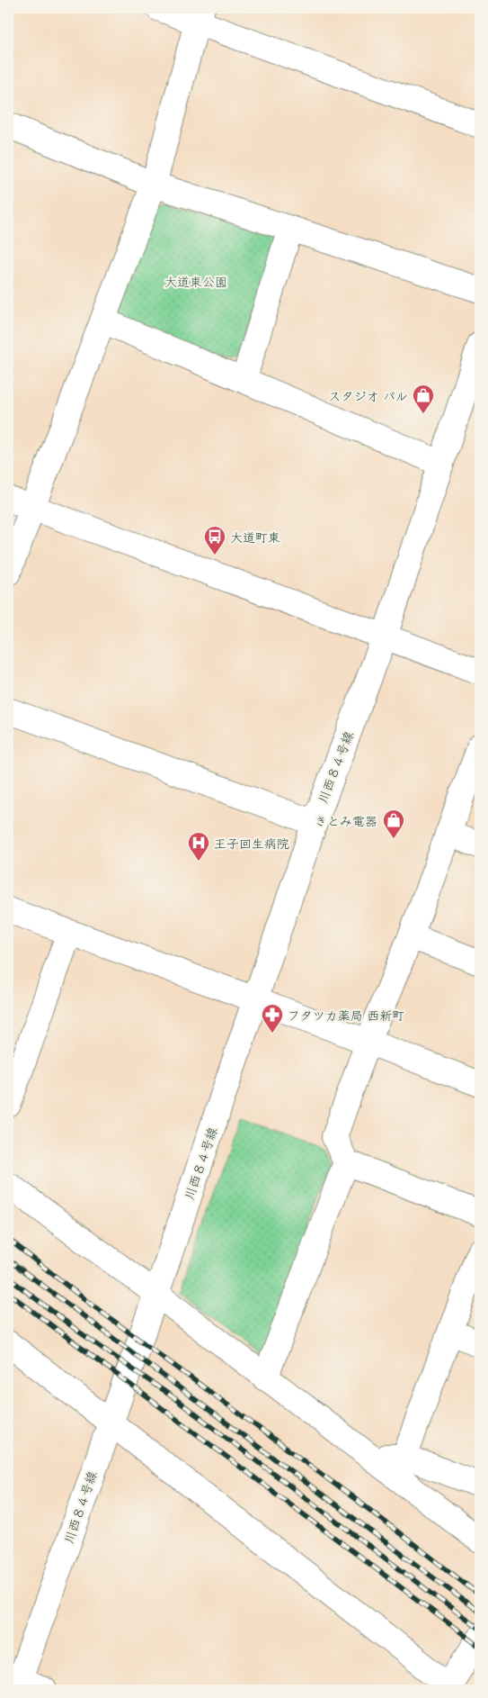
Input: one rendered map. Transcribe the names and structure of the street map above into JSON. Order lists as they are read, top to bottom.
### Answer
{
  "streets": {
    "street": ["川西８４号線"]
  },
  "parks": ["大道東公園"],
  "places": {
    "shop": ["スタジオ パル", "きとみ電器"],
    "bus stop": ["大道町東"],
    "hospital": ["王子回生病院"],
    "pharmacy": ["フタツカ薬局 西新町"]
  }
}
